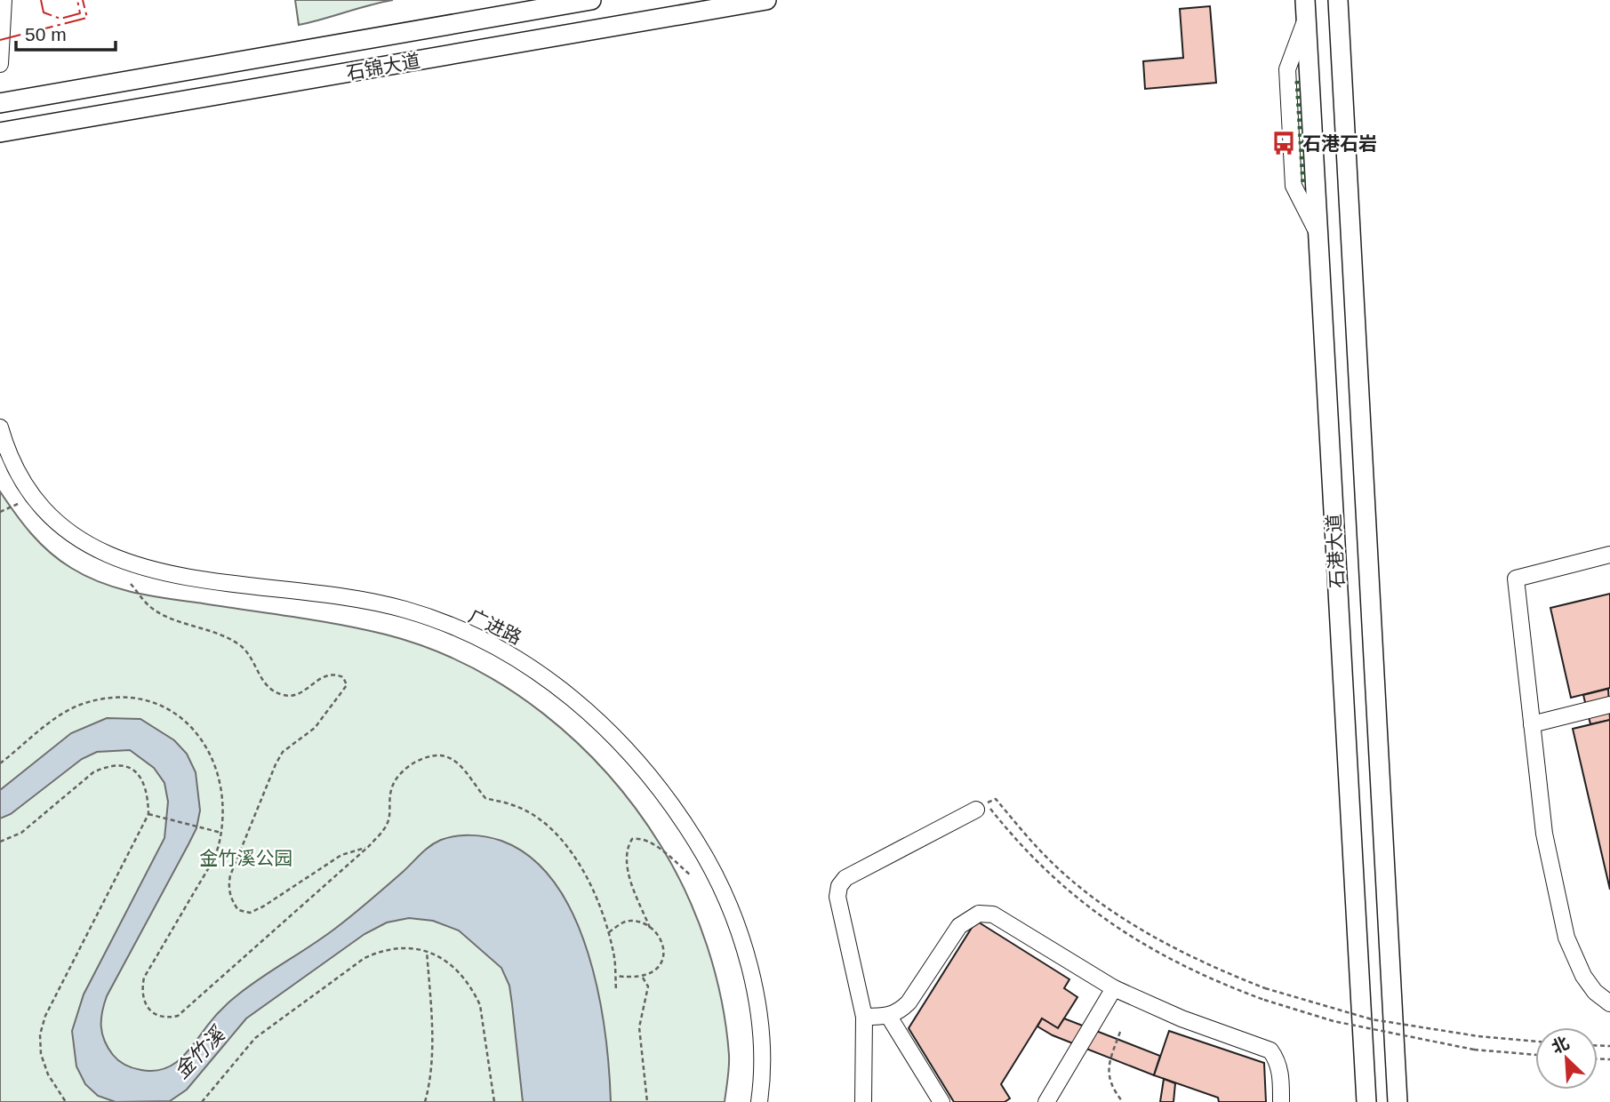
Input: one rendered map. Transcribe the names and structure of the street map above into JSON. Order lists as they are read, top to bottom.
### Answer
{
  "streets": {
    "main road": ["石锦大道", "石港大道"],
    "street": ["广进路"]
  },
  "water": ["金竹溪"],
  "parks": ["金竹溪公园"],
  "places": {
    "bus stop": ["石港石岩"]
  },
  "scale_bar": "50 m",
  "north": "top left"
}
